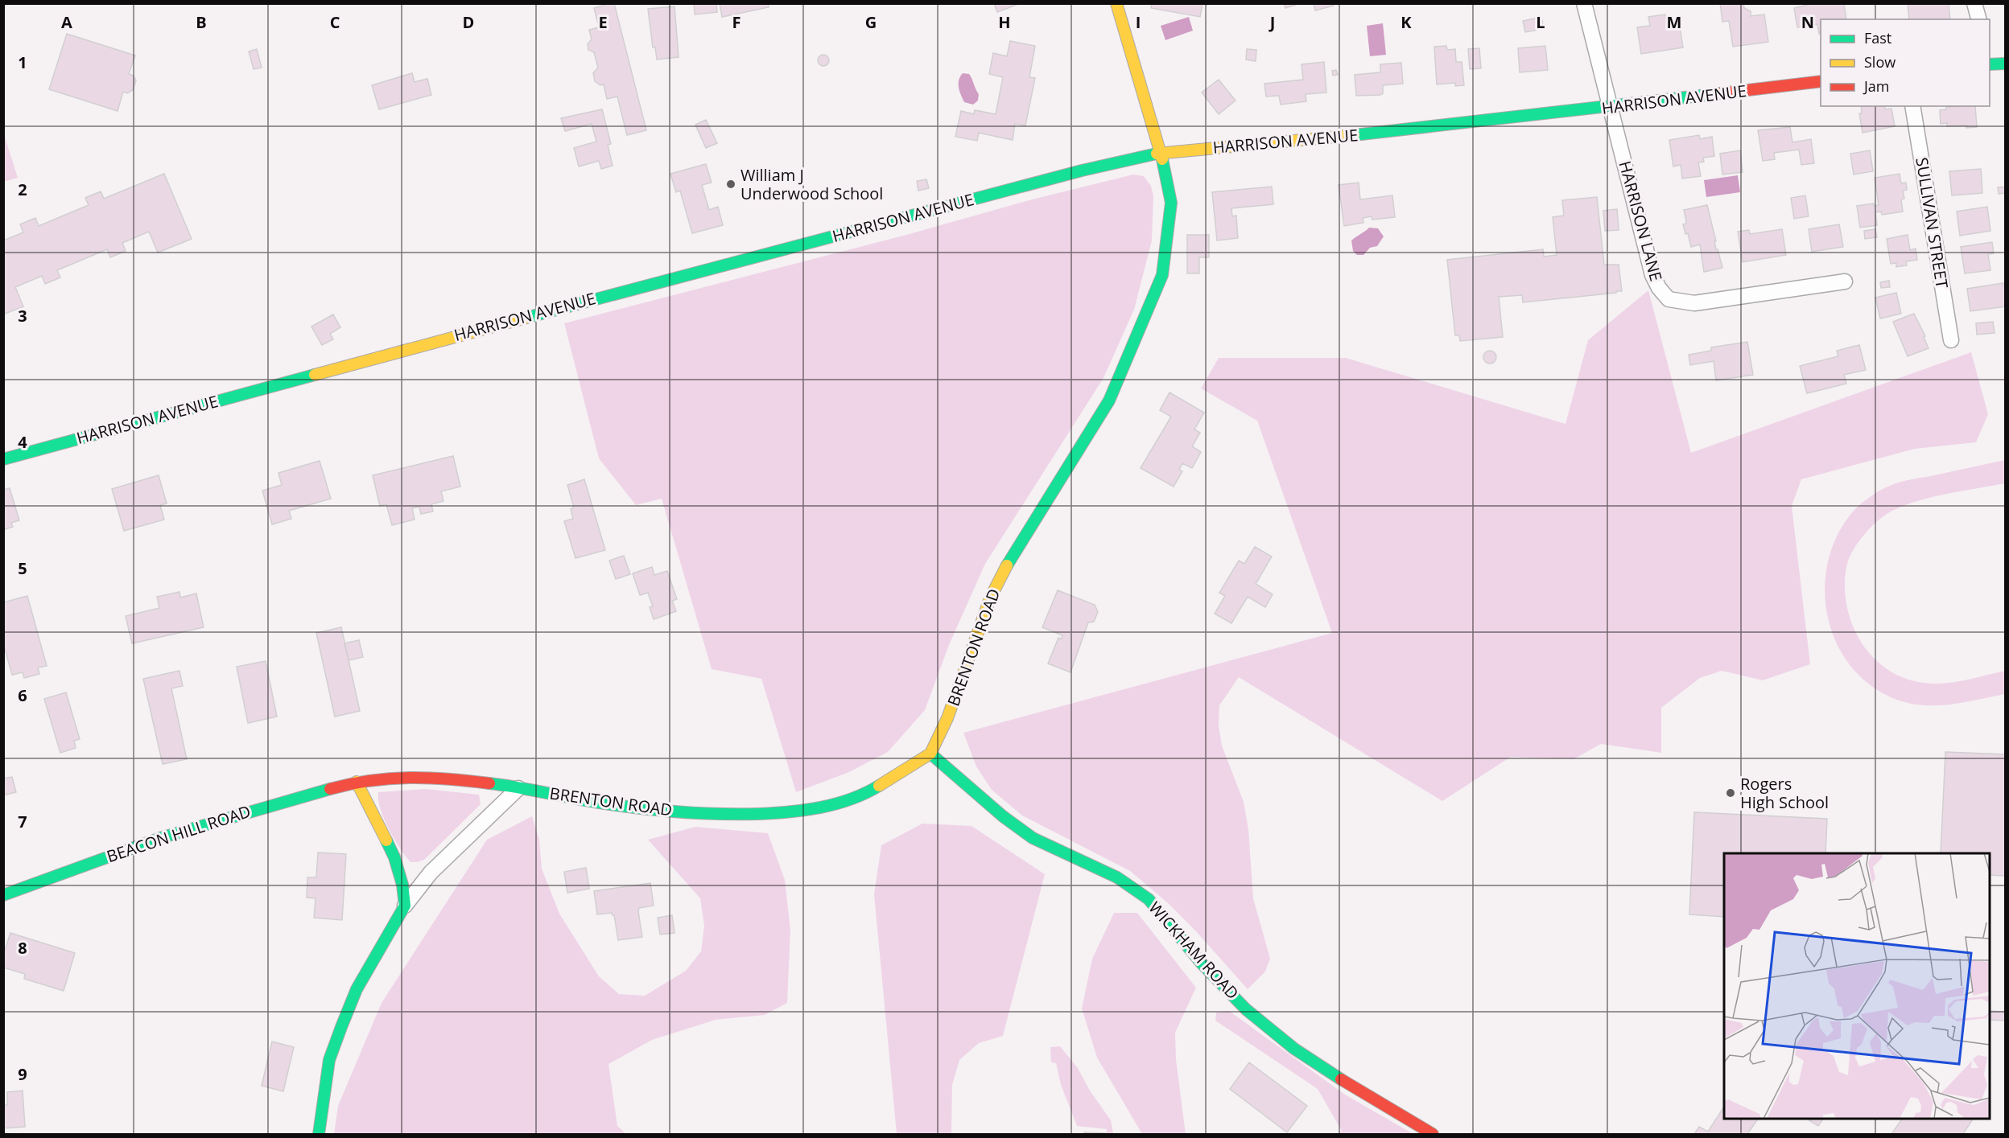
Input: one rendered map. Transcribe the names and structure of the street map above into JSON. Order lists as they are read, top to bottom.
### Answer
{
  "streets": {
    "street": [
      "HARRISON AVENUE",
      "HARRISON LANE",
      "SULLIVAN STREET",
      "BRENTON ROAD",
      "BEACON HILL ROAD",
      "WICKHAM ROAD"
    ]
  },
  "crossings": [
    ["HARRISON AVENUE", "HARRISON LANE"],
    ["HARRISON AVENUE", "BRENTON ROAD"],
    ["BRENTON ROAD", "BEACON HILL ROAD"],
    ["BRENTON ROAD", "WICKHAM ROAD"]
  ],
  "places": ["William J Underwood School", "Rogers High School"],
  "legend": ["Fast", "Slow", "Jam"],
  "grid": {
    "columns": [
      "A",
      "B",
      "C",
      "D",
      "E",
      "F",
      "G",
      "H",
      "I",
      "J",
      "K",
      "L",
      "M",
      "N"
    ],
    "rows": [
      "1",
      "2",
      "3",
      "4",
      "5",
      "6",
      "7",
      "8",
      "9"
    ]
  }
}
